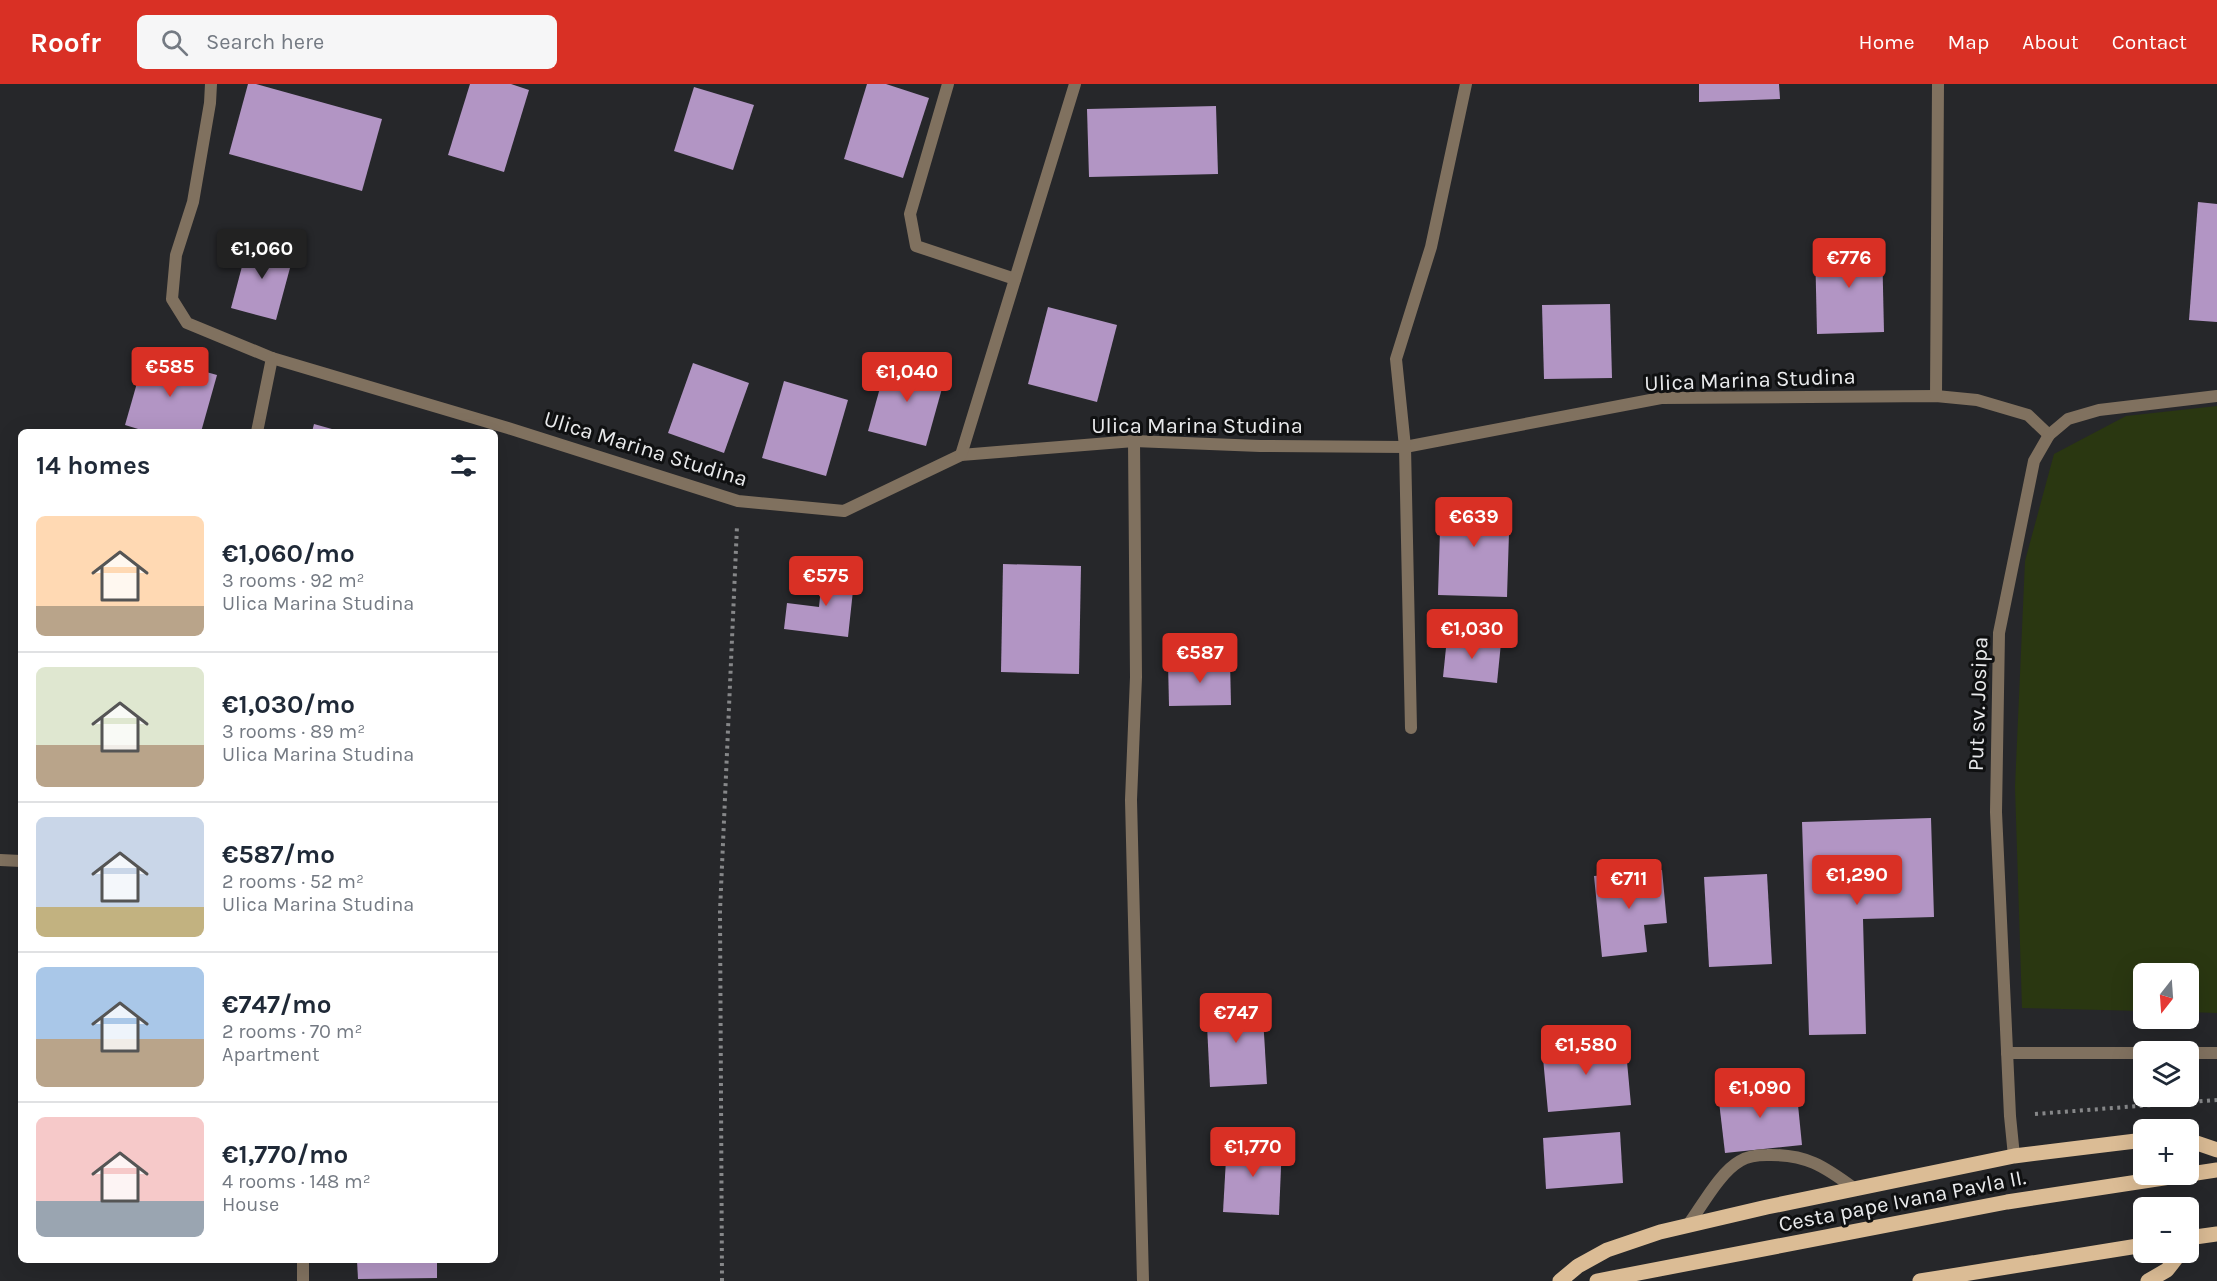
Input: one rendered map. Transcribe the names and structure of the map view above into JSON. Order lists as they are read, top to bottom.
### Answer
{
  "streets": {
    "main road": ["Cesta pape Ivana Pavla II."],
    "street": ["Ulica Marina Studina", "Put sv. Josipa"]
  },
  "crossings": [
    ["Ulica Marina Studina", "Put sv. Josipa"]
  ],
  "north": "bottom",
  "page": {
    "header": "Roofr",
    "search": "Search here",
    "nav": [
      "Home",
      "Map",
      "About",
      "Contact"
    ],
    "price": [
      "€1,060",
      "€776",
      "€585",
      "€1,040",
      "€639",
      "€575",
      "€1,030",
      "€587",
      "€1,290",
      "€711",
      "€747",
      "€1,580",
      "€1,090",
      "€1,770"
    ],
    "heading": "14 homes",
    "list": [
      {
        "name": "€1,060/mo",
        "note": "3 rooms · 92 m² · Ulica Marina Studina"
      },
      {
        "name": "€1,030/mo",
        "note": "3 rooms · 89 m² · Ulica Marina Studina"
      },
      {
        "name": "€587/mo",
        "note": "2 rooms · 52 m² · Ulica Marina Studina"
      },
      {
        "name": "€747/mo",
        "note": "2 rooms · 70 m² · Apartment"
      },
      {
        "name": "€1,770/mo",
        "note": "4 rooms · 148 m² · House"
      }
    ],
    "map_buttons": ["+", "−"]
  }
}
